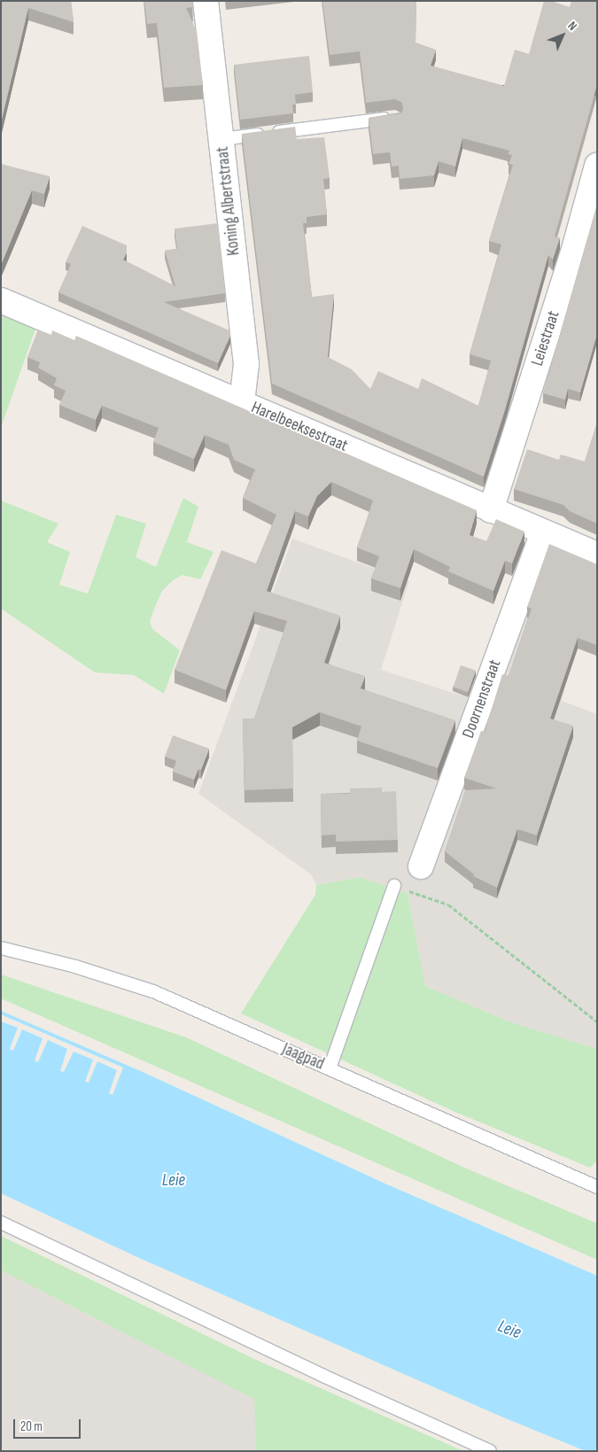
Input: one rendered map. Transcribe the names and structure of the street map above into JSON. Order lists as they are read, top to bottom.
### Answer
{
  "streets": {
    "street": [
      "Koning Albertstraat",
      "Leiestraat",
      "Harelbeeksestraat",
      "Doornenstraat"
    ],
    "lane": ["Jaagpad"]
  },
  "crossings": [
    ["Koning Albertstraat", "Harelbeeksestraat"],
    ["Leiestraat", "Harelbeeksestraat"],
    ["Harelbeeksestraat", "Doornenstraat"]
  ],
  "water": ["Leie"],
  "scale_bar": "20 m",
  "north": "top right"
}
